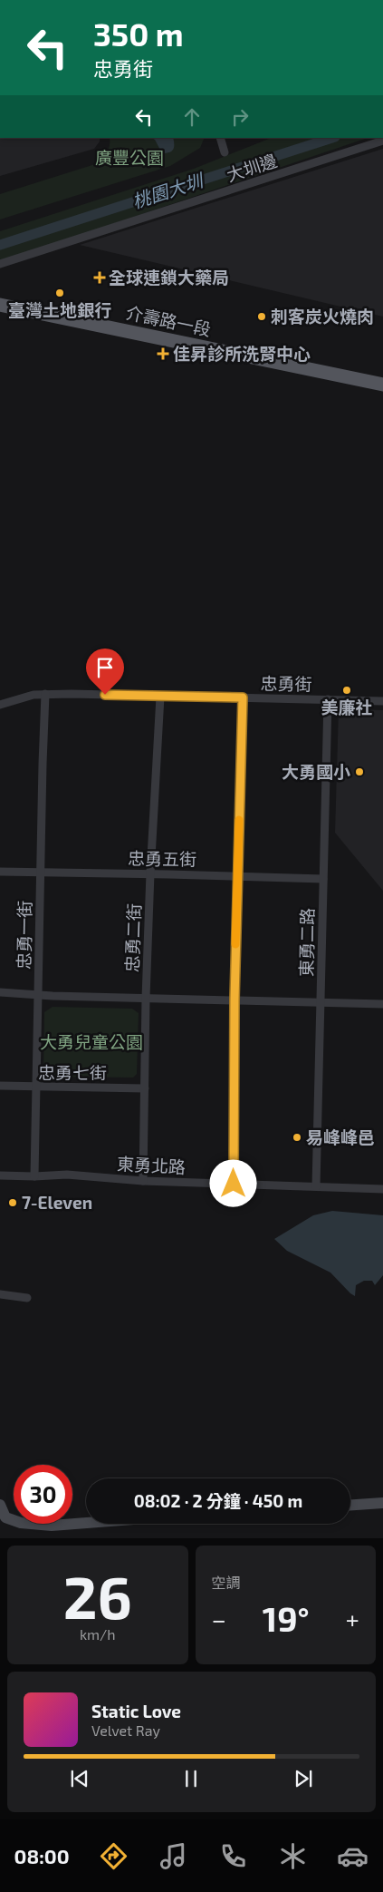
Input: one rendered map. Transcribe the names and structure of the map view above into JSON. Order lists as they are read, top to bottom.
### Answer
{
  "streets": {
    "main road": ["介壽路一段"],
    "street": [
      "大圳邊",
      "忠勇街",
      "忠勇五街",
      "忠勇一街",
      "忠勇二街",
      "東勇二路",
      "忠勇七街",
      "東勇北路"
    ]
  },
  "crossings": [
    ["忠勇街", "忠勇一街"],
    ["忠勇街", "忠勇二街"],
    ["忠勇街", "東勇二路"],
    ["忠勇五街", "忠勇一街"],
    ["忠勇五街", "忠勇二街"],
    ["忠勇五街", "東勇二路"],
    ["忠勇一街", "忠勇七街"],
    ["忠勇一街", "東勇北路"],
    ["忠勇二街", "忠勇七街"],
    ["忠勇二街", "東勇北路"],
    ["東勇二路", "東勇北路"]
  ],
  "water": ["桃園大圳"],
  "parks": ["廣豐公園", "大勇兒童公園"],
  "places": {
    "health": ["全球連鎖大藥局", "佳昇診所洗腎中心"],
    "other": [
      "臺灣土地銀行",
      "刺客炭火燒肉",
      "美廉社",
      "大勇國小",
      "易峰峰邑",
      "7-Eleven"
    ]
  },
  "page": {
    "turn": ["350 m", "忠勇街"],
    "limit": "30",
    "trip": "08:02 · 2 分鐘 · 450 m",
    "tile": [
      ["26", "km/h"],
      "空調"
    ],
    "heat": ["−", "19°", "+"],
    "song": ["Static Love", "Velvet Ray"],
    "tabs": "08:00"
  }
}
